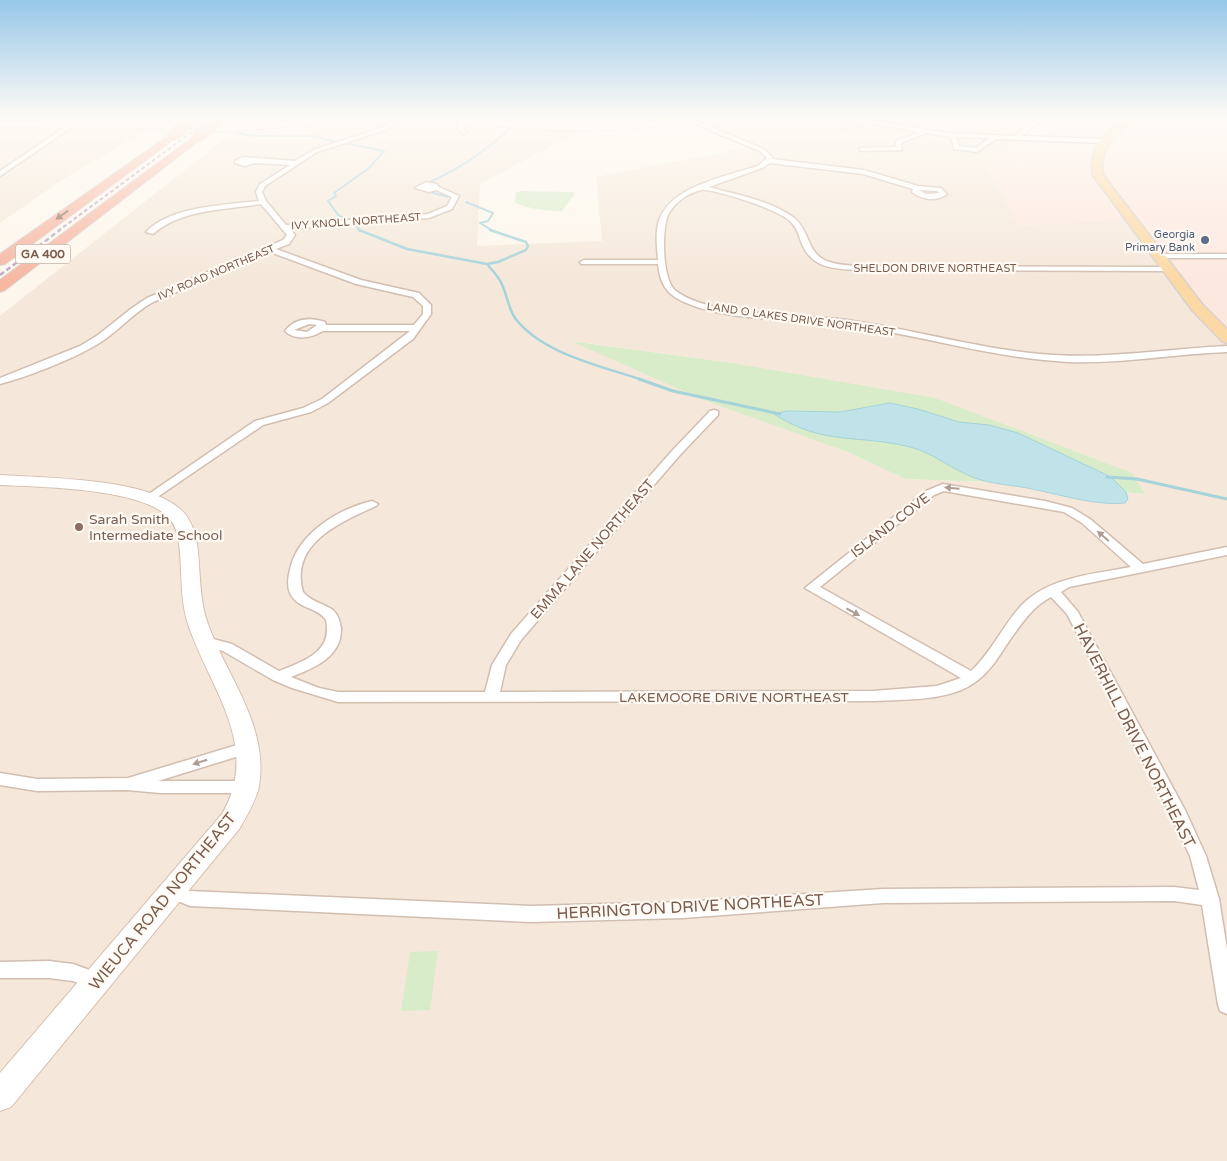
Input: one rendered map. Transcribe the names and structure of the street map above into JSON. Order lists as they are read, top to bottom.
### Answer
{
  "streets": {
    "highway": ["GA 400"],
    "street": [
      "IVY KNOLL NORTHEAST",
      "SHELDON DRIVE NORTHEAST",
      "IVY ROAD NORTHEAST",
      "LAND O LAKES DRIVE NORTHEAST",
      "ISLAND COVE",
      "EMMA LANE NORTHEAST",
      "LAKEMOORE DRIVE NORTHEAST",
      "HAVERHILL DRIVE NORTHEAST",
      "WIEUCA ROAD NORTHEAST",
      "HERRINGTON DRIVE NORTHEAST"
    ]
  },
  "crossings": [
    ["IVY KNOLL NORTHEAST", "IVY ROAD NORTHEAST"],
    ["SHELDON DRIVE NORTHEAST", "LAND O LAKES DRIVE NORTHEAST"],
    ["ISLAND COVE", "LAKEMOORE DRIVE NORTHEAST"],
    ["EMMA LANE NORTHEAST", "LAKEMOORE DRIVE NORTHEAST"],
    ["LAKEMOORE DRIVE NORTHEAST", "HAVERHILL DRIVE NORTHEAST"],
    ["LAKEMOORE DRIVE NORTHEAST", "WIEUCA ROAD NORTHEAST"],
    ["HAVERHILL DRIVE NORTHEAST", "HERRINGTON DRIVE NORTHEAST"],
    ["WIEUCA ROAD NORTHEAST", "HERRINGTON DRIVE NORTHEAST"]
  ],
  "places": ["Georgia Primary Bank", "Sarah Smith Intermediate School"]
}
